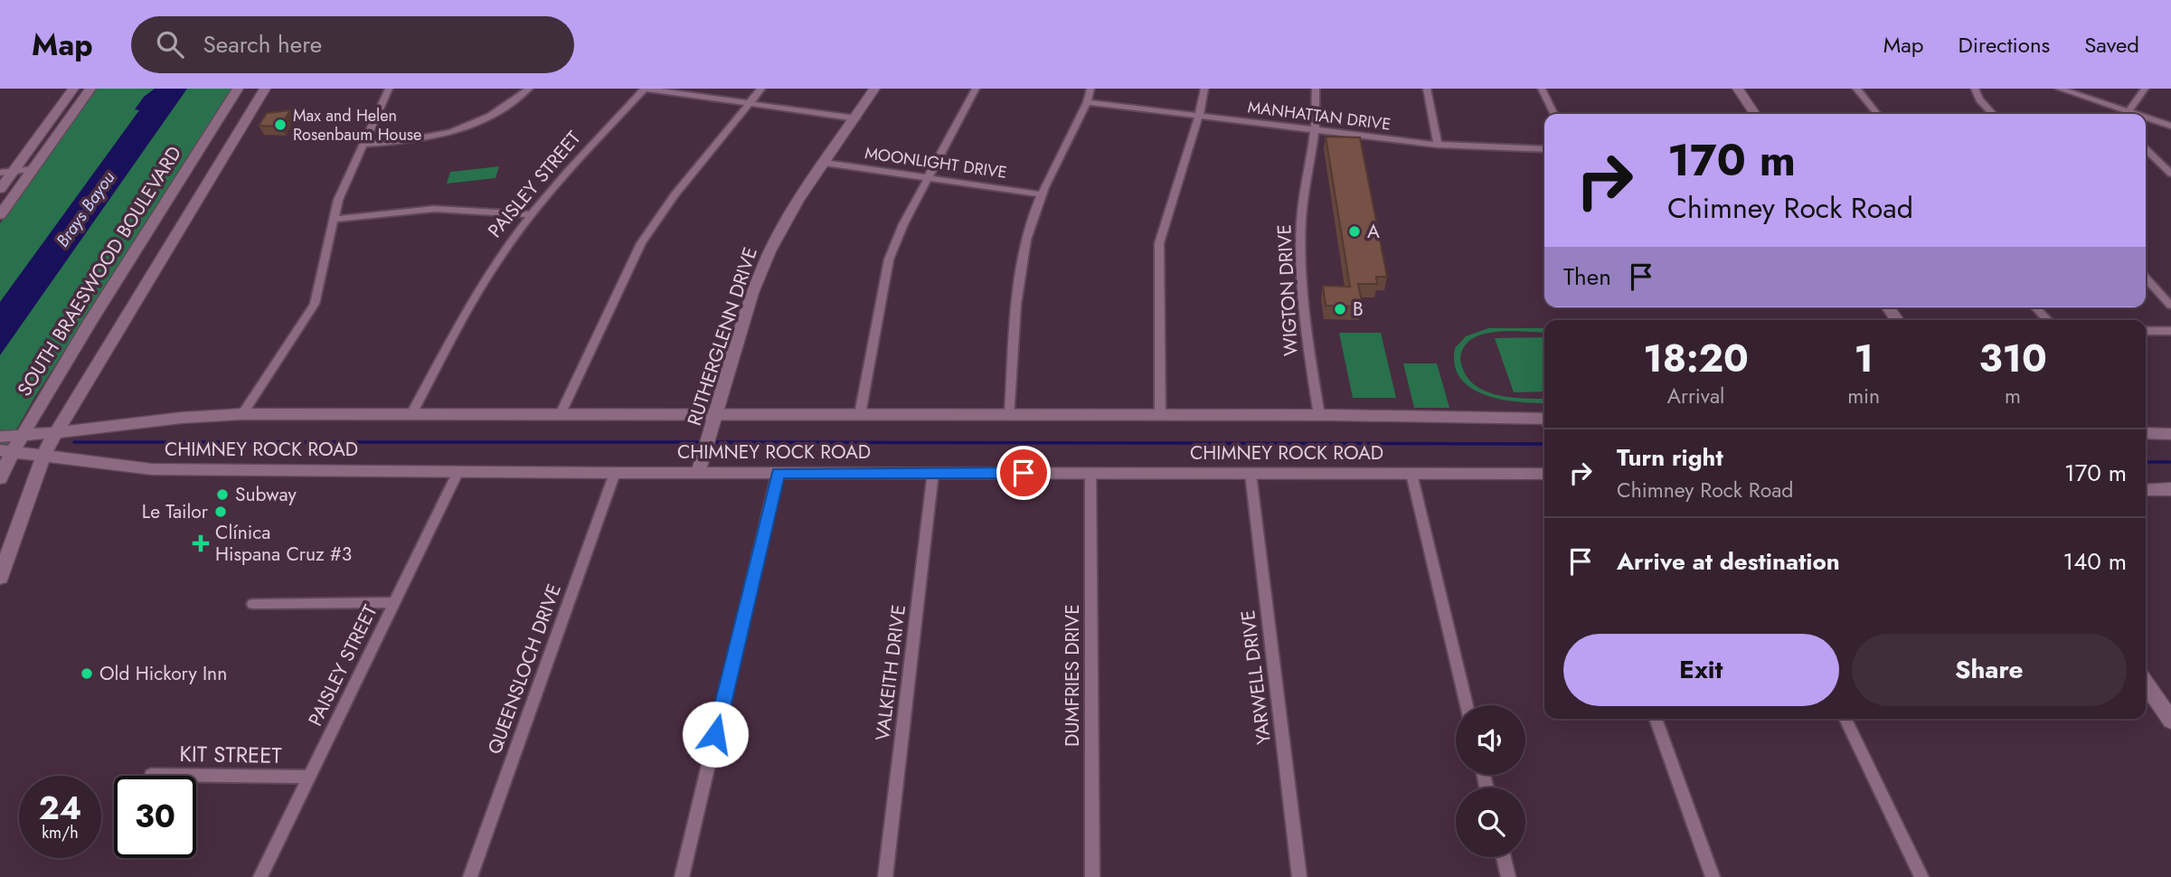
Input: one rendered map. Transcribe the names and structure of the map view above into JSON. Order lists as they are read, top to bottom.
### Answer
{
  "streets": {
    "main road": ["SOUTH BRAESWOOD BOULEVARD", "CHIMNEY ROCK ROAD"],
    "street": [
      "MANHATTAN DRIVE",
      "MOONLIGHT DRIVE",
      "PAISLEY STREET",
      "WIGTON DRIVE",
      "RUTHERGLENN DRIVE",
      "QUEENSLOCH DRIVE",
      "VALKEITH DRIVE",
      "DUMFRIES DRIVE",
      "YARWELL DRIVE",
      "KIT STREET"
    ]
  },
  "crossings": [
    ["MANHATTAN DRIVE", "WIGTON DRIVE"],
    ["MOONLIGHT DRIVE", "RUTHERGLENN DRIVE"],
    ["PAISLEY STREET", "CHIMNEY ROCK ROAD"],
    ["PAISLEY STREET", "KIT STREET"],
    ["SOUTH BRAESWOOD BOULEVARD", "CHIMNEY ROCK ROAD"],
    ["WIGTON DRIVE", "CHIMNEY ROCK ROAD"],
    ["RUTHERGLENN DRIVE", "CHIMNEY ROCK ROAD"],
    ["CHIMNEY ROCK ROAD", "QUEENSLOCH DRIVE"],
    ["CHIMNEY ROCK ROAD", "VALKEITH DRIVE"],
    ["CHIMNEY ROCK ROAD", "DUMFRIES DRIVE"],
    ["CHIMNEY ROCK ROAD", "YARWELL DRIVE"]
  ],
  "water": ["Brays Bayou"],
  "places": {
    "other": [
      "Max and Helen Rosenbaum House",
      "A",
      "B",
      "Subway",
      "Le Tailor",
      "Old Hickory Inn"
    ],
    "health": ["Clínica Hispana Cruz #3"]
  },
  "page": {
    "header": "Map",
    "search": "Search here",
    "nav": ["Map", "Directions", "Saved"],
    "turn": ["170 m", "Chimney Rock Road"],
    "then": "Then",
    "eta": [
      "18:20",
      "Arrival",
      "1",
      "min",
      "310",
      "m"
    ],
    "list": [
      {
        "name": "Turn right",
        "note": "Chimney Rock Road",
        "value": "170 m"
      },
      {
        "name": "Arrive at destination",
        "value": "140 m"
      }
    ],
    "buttons": ["Exit", "Share"],
    "speed": "24 km/h",
    "limit": "30"
  }
}
